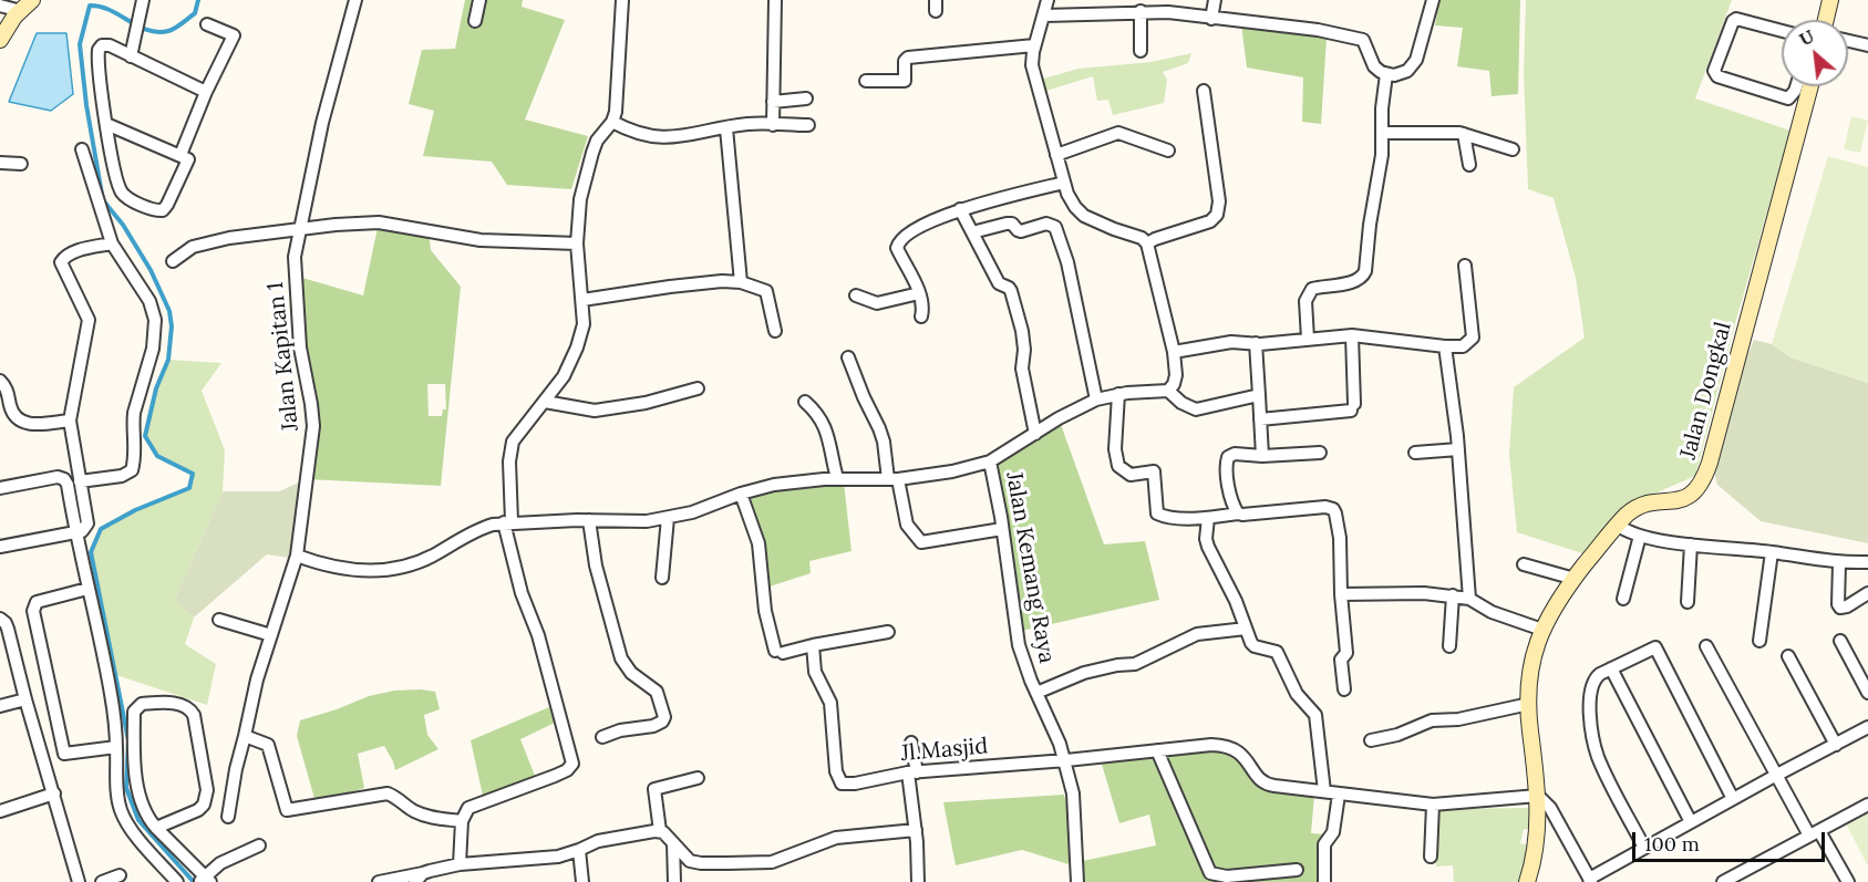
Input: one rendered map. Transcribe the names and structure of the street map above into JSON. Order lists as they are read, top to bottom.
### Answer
{
  "streets": {
    "street": [
      "Jalan Kapitan 1",
      "Jalan Dongkal",
      "Jalan Kemang Raya",
      "Jl.Masjid"
    ]
  },
  "crossings": [
    ["Jalan Dongkal", "Jl.Masjid"],
    ["Jalan Kemang Raya", "Jl.Masjid"]
  ],
  "scale_bar": "100 m",
  "north": "top left"
}
